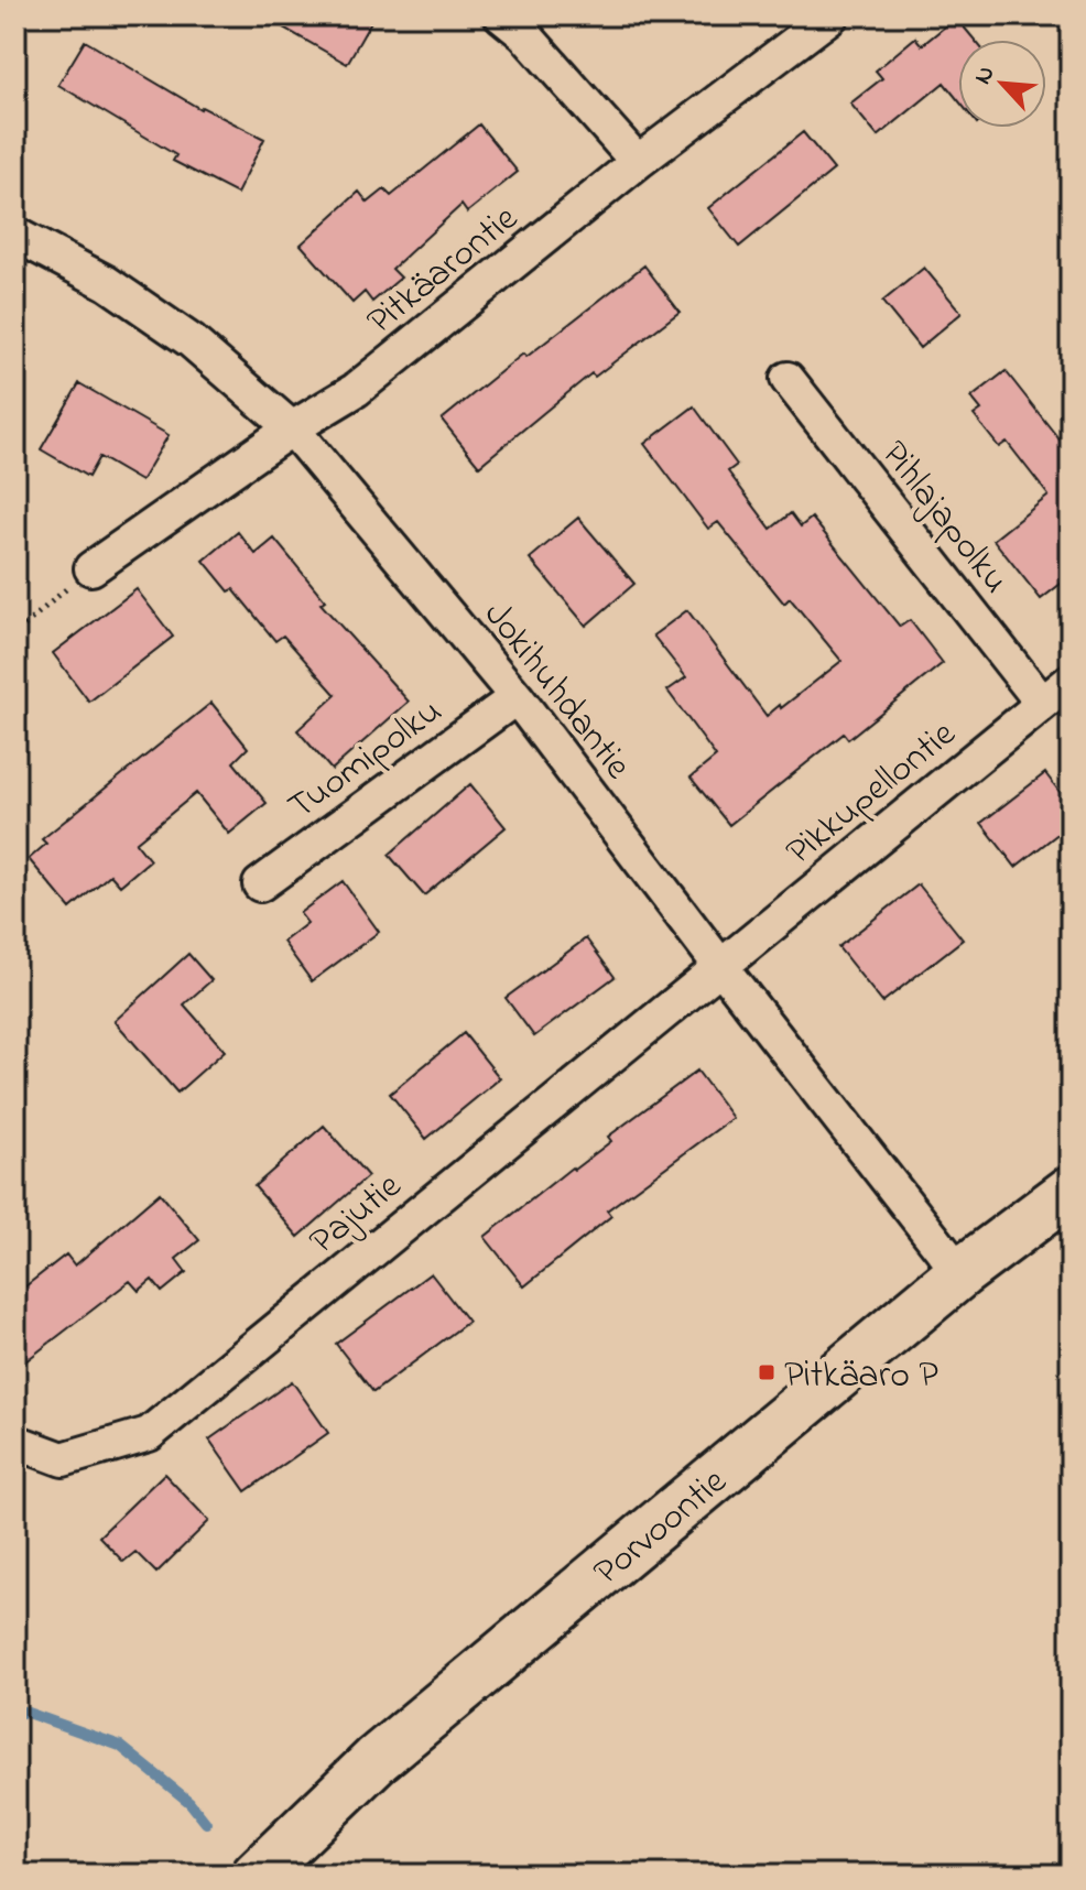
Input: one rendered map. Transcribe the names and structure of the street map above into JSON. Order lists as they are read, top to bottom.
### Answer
{
  "streets": {
    "main road": ["Porvoontie"],
    "street": [
      "Pitkäarontie",
      "Pihlajapolku",
      "Jokihuhdantie",
      "Tuomipolku",
      "Pikkupellontie",
      "Pajutie"
    ]
  },
  "crossings": [
    ["Pitkäarontie", "Jokihuhdantie"],
    ["Pihlajapolku", "Pikkupellontie"],
    ["Jokihuhdantie", "Tuomipolku"],
    ["Jokihuhdantie", "Pikkupellontie"],
    ["Jokihuhdantie", "Pajutie"],
    ["Jokihuhdantie", "Porvoontie"],
    ["Pikkupellontie", "Pajutie"]
  ],
  "places": {
    "transit": ["Pitkäaro P"]
  },
  "north": "top left"
}
